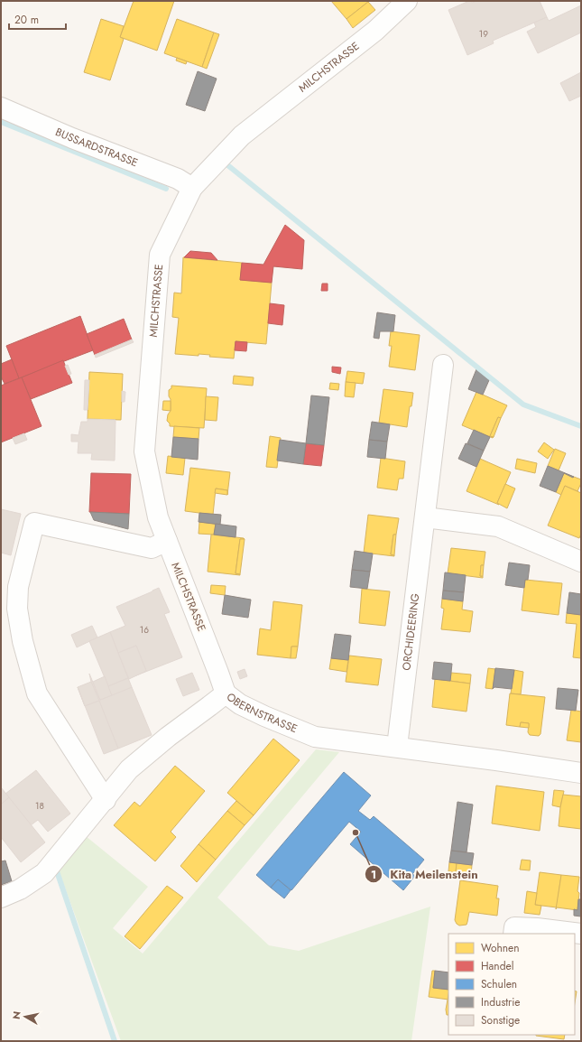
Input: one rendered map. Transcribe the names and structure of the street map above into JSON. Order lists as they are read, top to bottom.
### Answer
{
  "streets": {
    "street": [
      "MILCHSTRASSE",
      "BUSSARDSTRASSE",
      "ORCHIDEERING",
      "OBERNSTRASSE"
    ]
  },
  "crossings": [
    ["MILCHSTRASSE", "BUSSARDSTRASSE"],
    ["MILCHSTRASSE", "OBERNSTRASSE"],
    ["ORCHIDEERING", "OBERNSTRASSE"]
  ],
  "places": ["Kita Meilenstein"],
  "house_numbers": ["19", "16", "18"],
  "legend": [
    "Wohnen",
    "Handel",
    "Schulen",
    "Industrie",
    "Sonstige"
  ],
  "scale_bar": "20 m",
  "north": "left"
}
